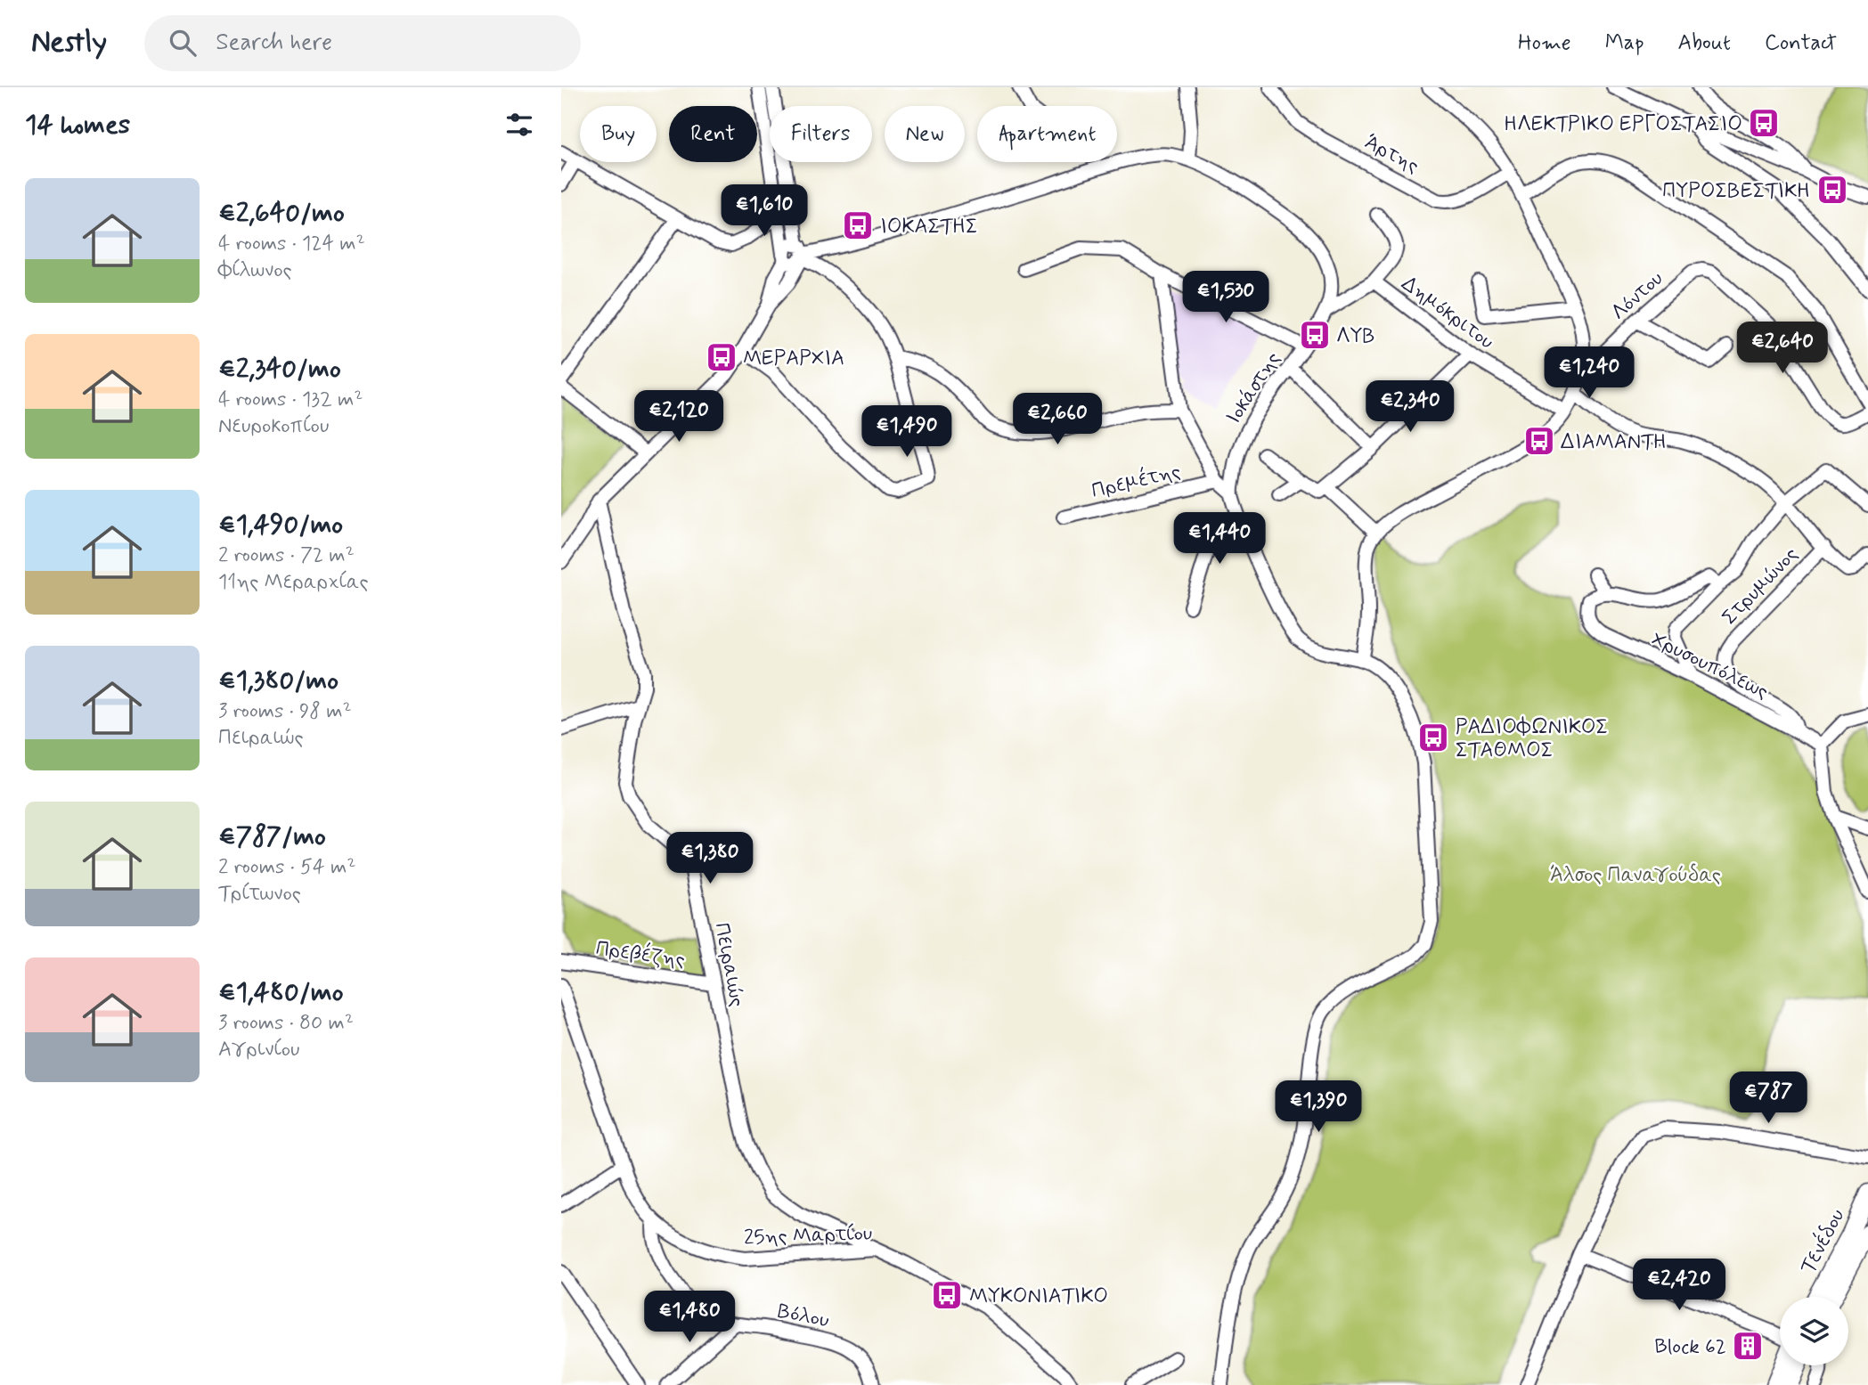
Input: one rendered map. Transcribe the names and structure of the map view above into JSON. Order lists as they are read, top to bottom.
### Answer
{
  "streets": {
    "main road": ["Τενέδου"],
    "street": [
      "Άρτης",
      "Λόντου",
      "Δημόκριτου",
      "Ιοκάστης",
      "Πρεμέτης",
      "Στρυμώνος",
      "Χρυσουπόλεως",
      "Πρεβέζης",
      "Πειραιώς",
      "25ης Μαρτίου",
      "Βόλου"
    ]
  },
  "crossings": [
    ["Δημόκριτου", "Ιοκάστης"],
    ["Στρυμώνος", "Χρυσουπόλεως"],
    ["Πρεβέζης", "Πειραιώς"],
    ["Πειραιώς", "25ης Μαρτίου"],
    ["25ης Μαρτίου", "Βόλου"]
  ],
  "parks": ["Άλσος Παναγούδας"],
  "places": {
    "bus stop": [
      "ΗΛΕΚΤΡΙΚΟ ΕΡΓΟΣΤΑΣΙΟ",
      "ΠΥΡΟΣΒΕΣΤΙΚΗ",
      "ΙΟΚΑΣΤΗΣ",
      "ΛΥΒ",
      "ΜΕΡΑΡΧΙΑ",
      "ΔΙΑΜΑΝΤΗ",
      "ΡΑΔΙΟΦΩΝΙΚΟΣ ΣΤΑΘΜΟΣ",
      "ΜΥΚΟΝΙΑΤΙΚΟ"
    ],
    "building": ["Block 62"]
  },
  "page": {
    "header": "Nestly",
    "search": "Search here",
    "nav": [
      "Home",
      "Map",
      "About",
      "Contact"
    ],
    "heading": "14 homes",
    "chip": [
      "Buy",
      "Rent",
      "Filters",
      "New",
      "Apartment"
    ],
    "list": [
      {
        "name": "€2,640/mo",
        "note": "4 rooms · 124 m² · Φίλωνος"
      },
      {
        "name": "€2,340/mo",
        "note": "4 rooms · 132 m² · Νευροκοπίου"
      },
      {
        "name": "€1,490/mo",
        "note": "2 rooms · 72 m² · 11ης Μεραρχίας"
      },
      {
        "name": "€1,380/mo",
        "note": "3 rooms · 98 m² · Πειραιώς"
      },
      {
        "name": "€787/mo",
        "note": "2 rooms · 54 m² · Τρίτωνος"
      },
      {
        "name": "€1,480/mo",
        "note": "3 rooms · 80 m² · Αγρινίου"
      }
    ],
    "price": [
      "€1,610",
      "€1,530",
      "€2,640",
      "€1,240",
      "€2,340",
      "€2,120",
      "€2,660",
      "€1,490",
      "€1,440",
      "€1,380",
      "€787",
      "€1,390",
      "€2,420",
      "€1,480"
    ]
  }
}
